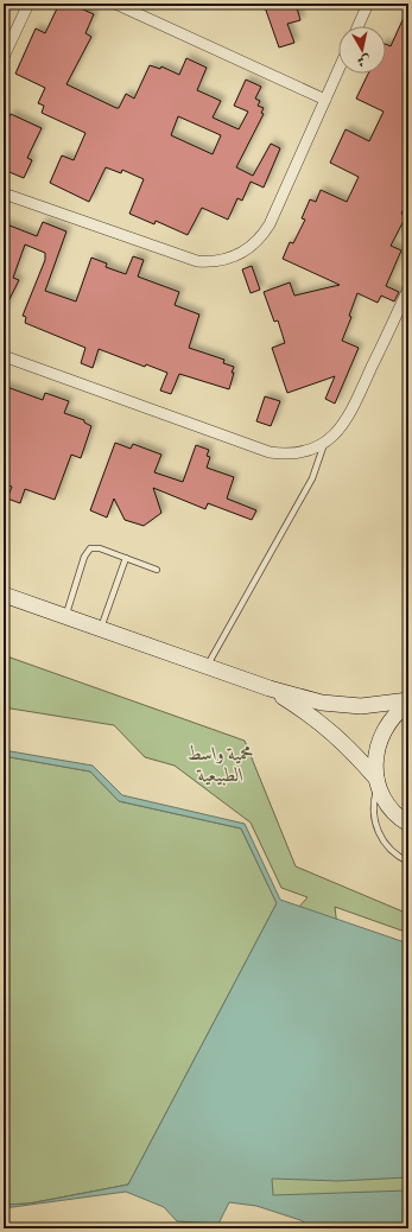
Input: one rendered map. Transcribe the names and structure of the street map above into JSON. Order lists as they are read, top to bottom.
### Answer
{
  "parks": ["محمية واسط الطبيعية"],
  "north": "bottom"
}
